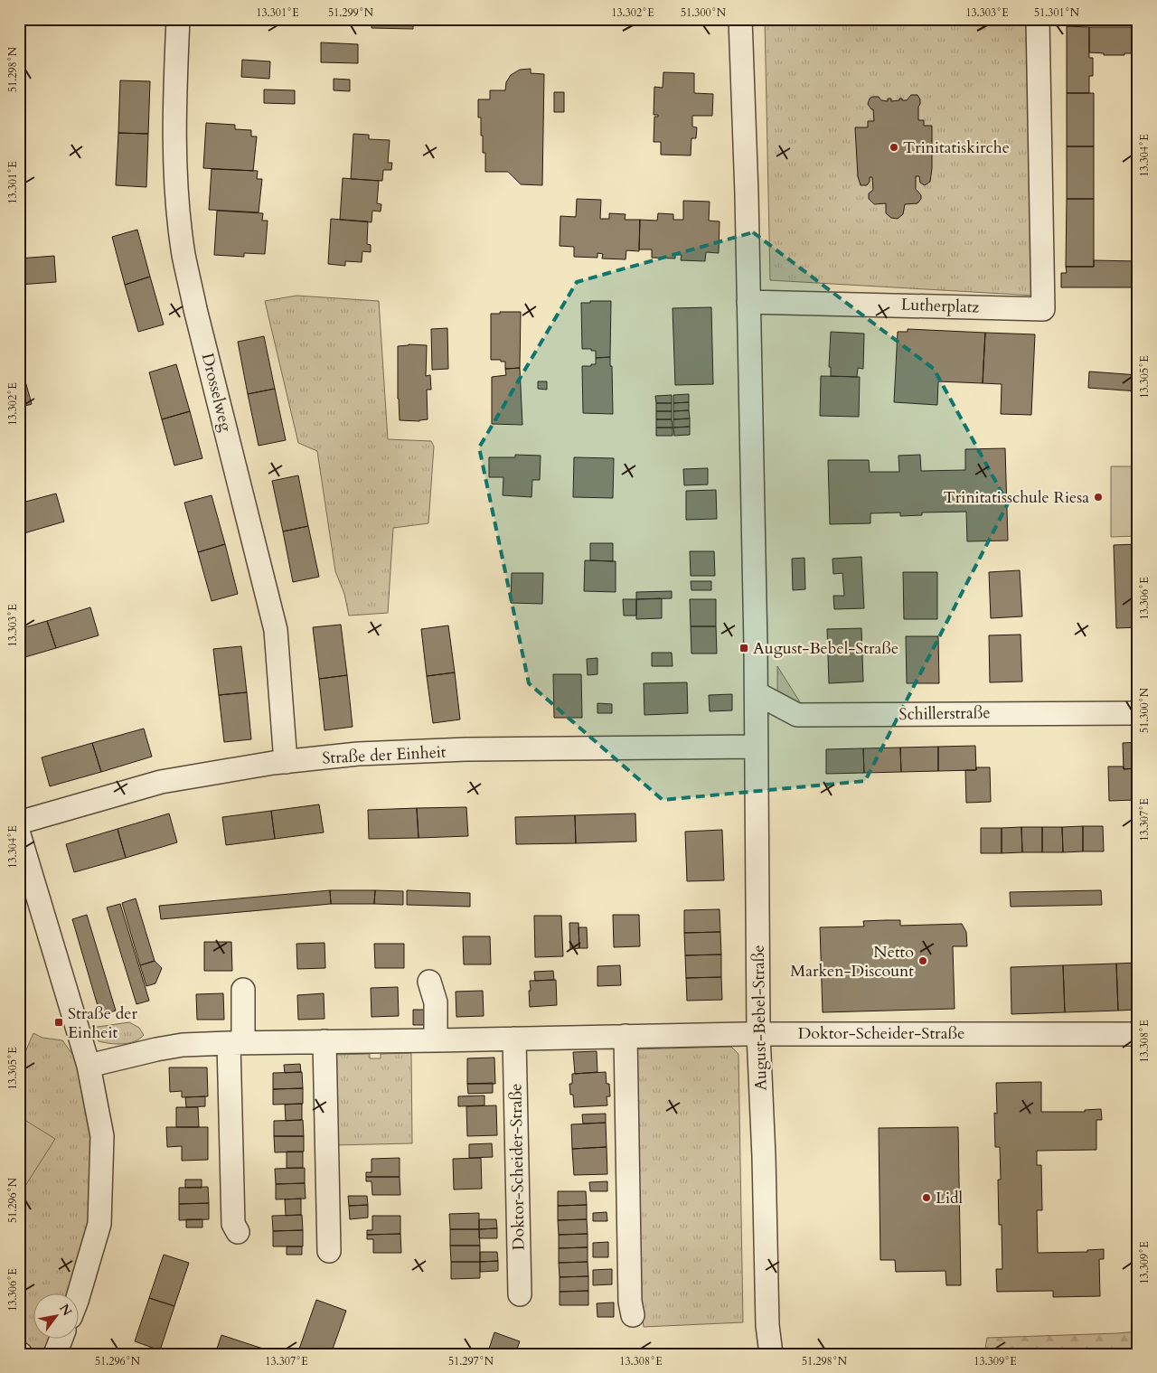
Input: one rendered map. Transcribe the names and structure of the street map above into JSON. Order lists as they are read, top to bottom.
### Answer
{
  "streets": {
    "street": [
      "Lutherplatz",
      "Drosselweg",
      "Schillerstraße",
      "Straße der Einheit",
      "August-Bebel-Straße",
      "Doktor-Scheider-Straße"
    ]
  },
  "crossings": [
    ["Lutherplatz", "August-Bebel-Straße"],
    ["Drosselweg", "Straße der Einheit"],
    ["Schillerstraße", "August-Bebel-Straße"],
    ["Straße der Einheit", "August-Bebel-Straße"],
    ["August-Bebel-Straße", "Doktor-Scheider-Straße"]
  ],
  "places": {
    "other": [
      "Trinitatiskirche",
      "Trinitatisschule Riesa",
      "Netto Marken-Discount",
      "Lidl"
    ],
    "transit": ["August-Bebel-Straße", "Straße der Einheit"]
  },
  "north": "top right",
  "coordinates": [
    "13.301°E",
    "51.299°N",
    "13.302°E",
    "51.300°N",
    "13.303°E",
    "51.301°N",
    "51.298°N",
    "13.304°E",
    "13.305°E",
    "13.306°E",
    "13.307°E",
    "13.308°E",
    "51.296°N",
    "13.309°E",
    "51.297°N"
  ]
}
